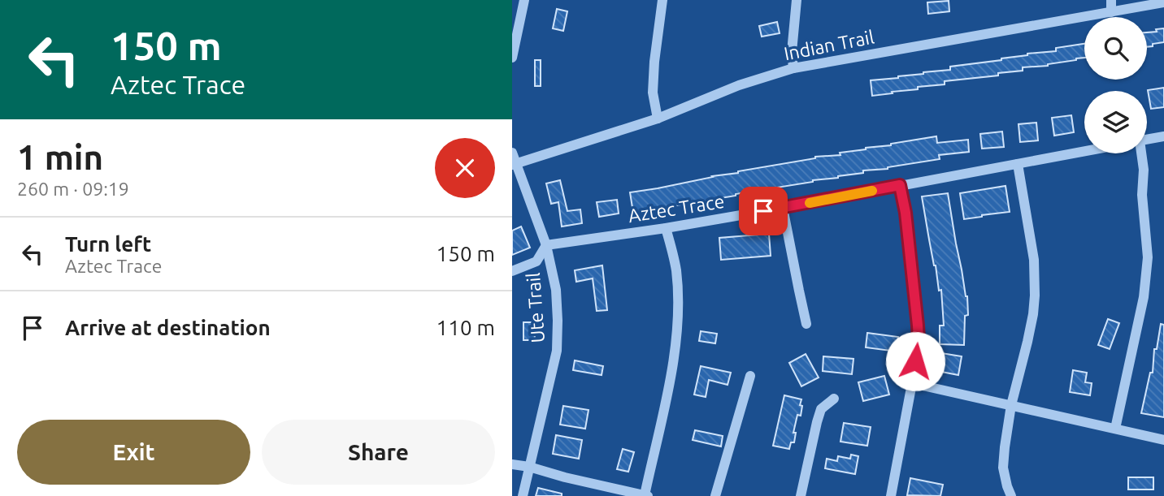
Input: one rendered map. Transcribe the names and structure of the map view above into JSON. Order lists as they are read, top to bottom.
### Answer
{
  "streets": {
    "street": ["Indian Trail", "Aztec Trace", "Ute Trail"]
  },
  "crossings": [
    ["Indian Trail", "Ute Trail"],
    ["Aztec Trace", "Ute Trail"]
  ],
  "page": {
    "turn": ["150 m", "Aztec Trace"],
    "heading": ["1 min", "260 m · 09:19"],
    "list": [
      {
        "name": "Turn left",
        "note": "Aztec Trace",
        "value": "150 m"
      },
      {
        "name": "Arrive at destination",
        "value": "110 m"
      }
    ],
    "buttons": ["Exit", "Share"]
  }
}
